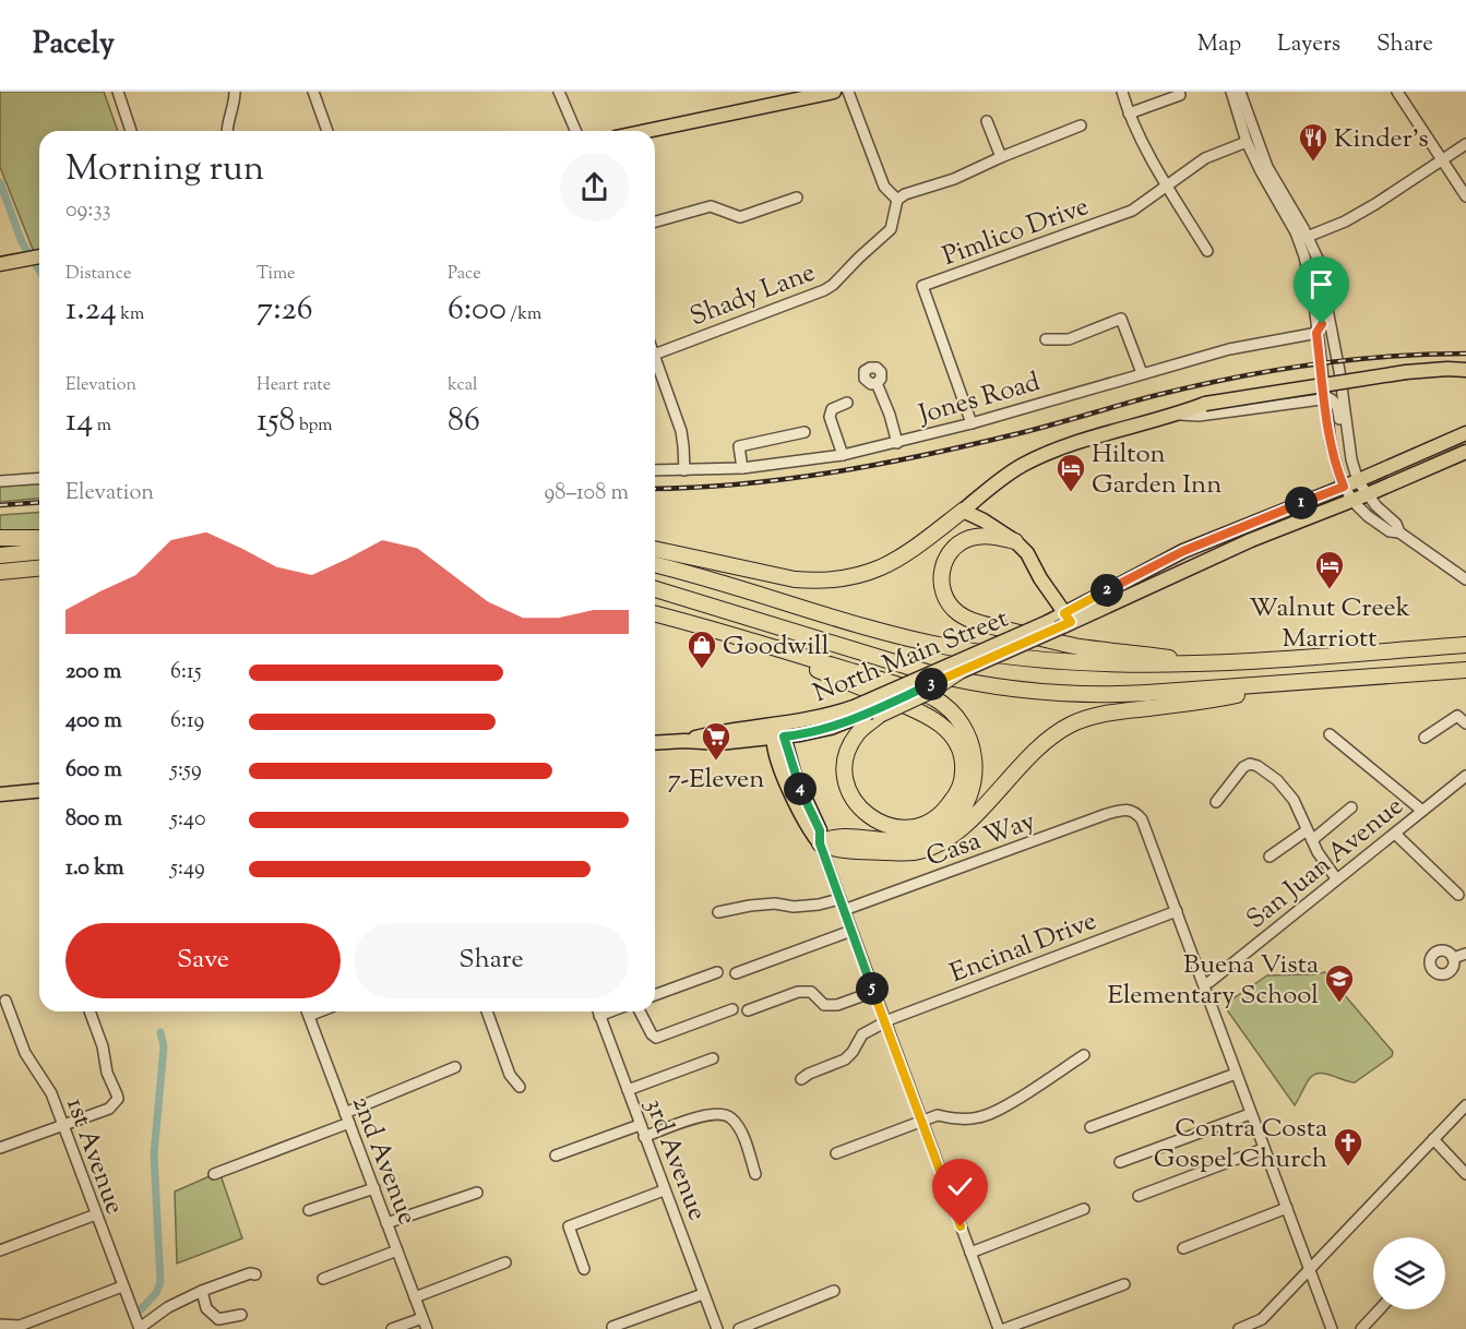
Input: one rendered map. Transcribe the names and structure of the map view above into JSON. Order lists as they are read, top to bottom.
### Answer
{
  "streets": {
    "main road": ["North Main Street"],
    "street": [
      "Pimlico Drive",
      "Shady Lane",
      "Jones Road",
      "Casa Way",
      "San Juan Avenue",
      "Encinal Drive",
      "1st Avenue",
      "3rd Avenue",
      "2nd Avenue"
    ]
  },
  "crossings": [
    ["Pimlico Drive", "Jones Road"],
    ["Casa Way", "Encinal Drive"]
  ],
  "places": {
    "restaurant": ["Kinder's"],
    "hotel": ["Hilton Garden Inn", "Walnut Creek Marriott"],
    "shop": ["Goodwill"],
    "supermarket": ["7-Eleven"],
    "school or university": ["Buena Vista Elementary School"],
    "church": ["Contra Costa Gospel Church"]
  },
  "page": {
    "header": "Pacely",
    "nav": ["Map", "Layers", "Share"],
    "heading": ["Morning run", "09:33"],
    "stats": [
      ["Distance", "1.24 km"],
      ["Time", "7:26"],
      ["Pace", "6:00 /km"],
      ["Elevation", "14 m"],
      ["Heart rate", "158 bpm"],
      ["kcal", "86"]
    ],
    "chart": ["Elevation", "98–108 m"],
    "pins": [
      "1",
      "2",
      "3",
      "4",
      "5"
    ],
    "list": [
      {
        "name": "200 m",
        "note": "6:15"
      },
      {
        "name": "400 m",
        "note": "6:19"
      },
      {
        "name": "600 m",
        "note": "5:59"
      },
      {
        "name": "800 m",
        "note": "5:40"
      },
      {
        "name": "1.0 km",
        "note": "5:49"
      }
    ],
    "buttons": ["Save", "Share"]
  }
}
